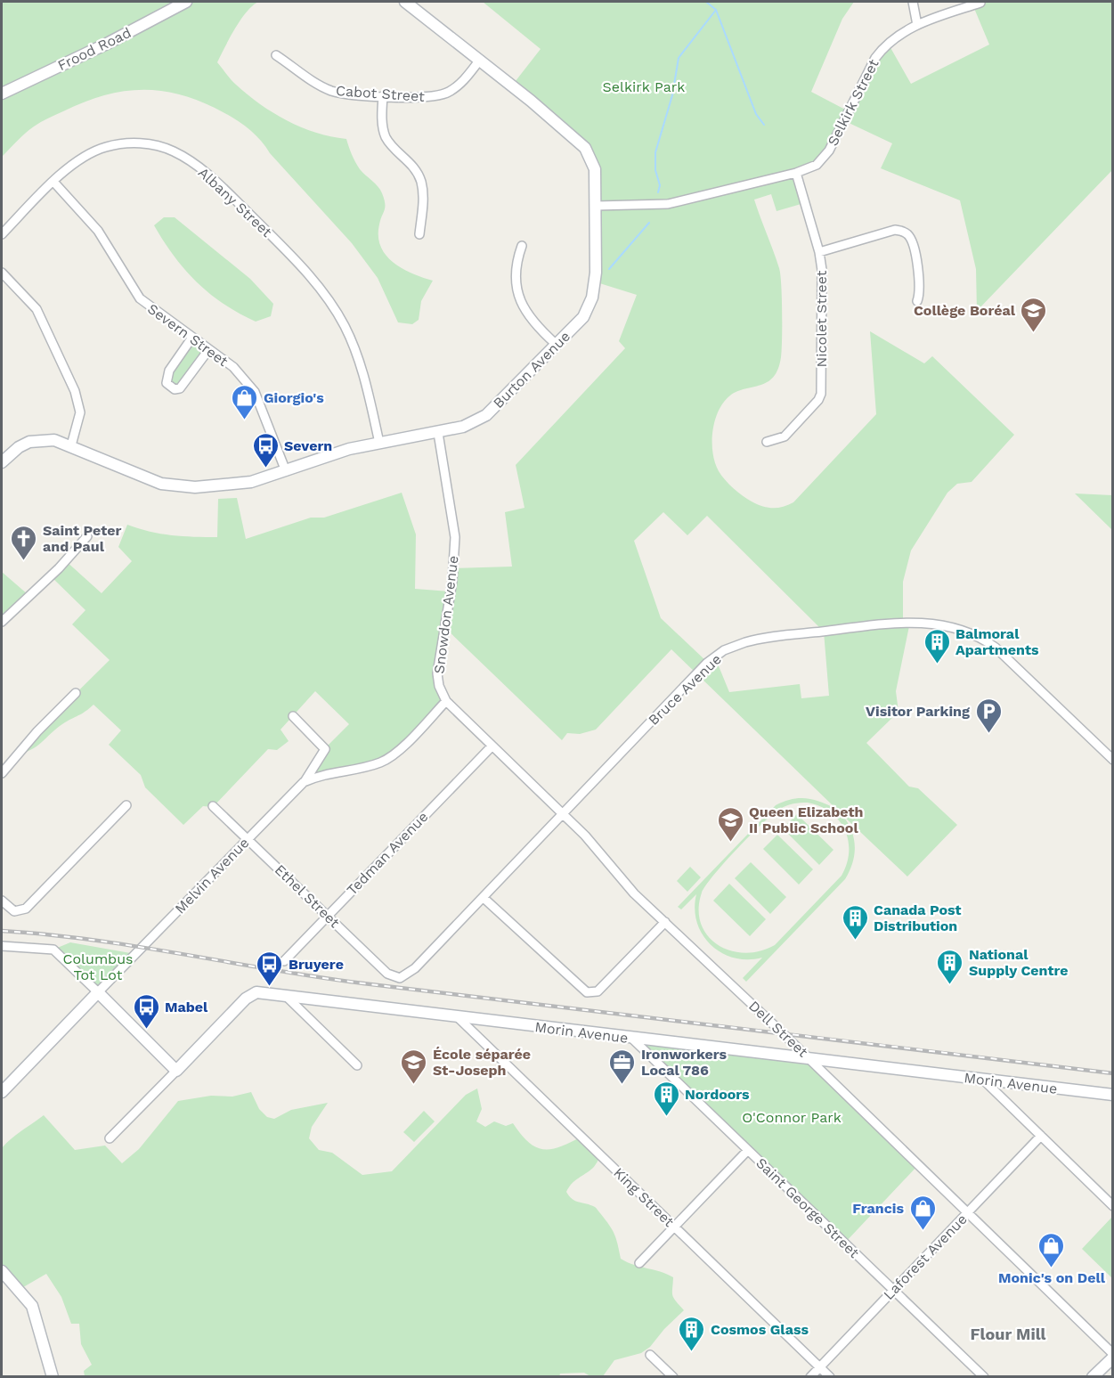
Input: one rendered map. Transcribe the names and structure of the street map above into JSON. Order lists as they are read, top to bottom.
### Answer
{
  "streets": {
    "street": [
      "Frood Road",
      "Cabot Street",
      "Selkirk Street",
      "Albany Street",
      "Nicolet Street",
      "Severn Street",
      "Burton Avenue",
      "Snowdon Avenue",
      "Bruce Avenue",
      "Tedman Avenue",
      "Melvin Avenue",
      "Ethel Street",
      "Dell Street",
      "Morin Avenue",
      "King Street",
      "Saint George Street",
      "Laforest Avenue"
    ]
  },
  "crossings": [
    ["Cabot Street", "Burton Avenue"],
    ["Selkirk Street", "Nicolet Street"],
    ["Selkirk Street", "Burton Avenue"],
    ["Albany Street", "Severn Street"],
    ["Albany Street", "Burton Avenue"],
    ["Severn Street", "Burton Avenue"],
    ["Burton Avenue", "Snowdon Avenue"],
    ["Snowdon Avenue", "Melvin Avenue"],
    ["Snowdon Avenue", "Dell Street"],
    ["Bruce Avenue", "Ethel Street"],
    ["Bruce Avenue", "Dell Street"],
    ["Tedman Avenue", "Ethel Street"],
    ["Tedman Avenue", "Dell Street"],
    ["Melvin Avenue", "Ethel Street"],
    ["Melvin Avenue", "Dell Street"],
    ["Dell Street", "Morin Avenue"],
    ["Dell Street", "Laforest Avenue"],
    ["Morin Avenue", "King Street"],
    ["Morin Avenue", "Saint George Street"],
    ["King Street", "Laforest Avenue"],
    ["Saint George Street", "Laforest Avenue"]
  ],
  "districts": ["Flour Mill"],
  "parks": ["Selkirk Park", "Columbus Tot Lot", "O'Connor Park"],
  "places": {
    "school or university": ["Collège Boréal", "Queen Elizabeth II Public School", "École séparée St-Joseph"],
    "shop": ["Giorgio's", "Francis", "Monic's on Dell"],
    "bus stop": ["Severn", "Bruyere", "Mabel"],
    "church": ["Saint Peter and Paul"],
    "building": [
      "Balmoral Apartments",
      "Canada Post Distribution",
      "National Supply Centre",
      "Nordoors",
      "Cosmos Glass"
    ],
    "parking": ["Visitor Parking"],
    "office": ["Ironworkers Local 786"]
  }
}
